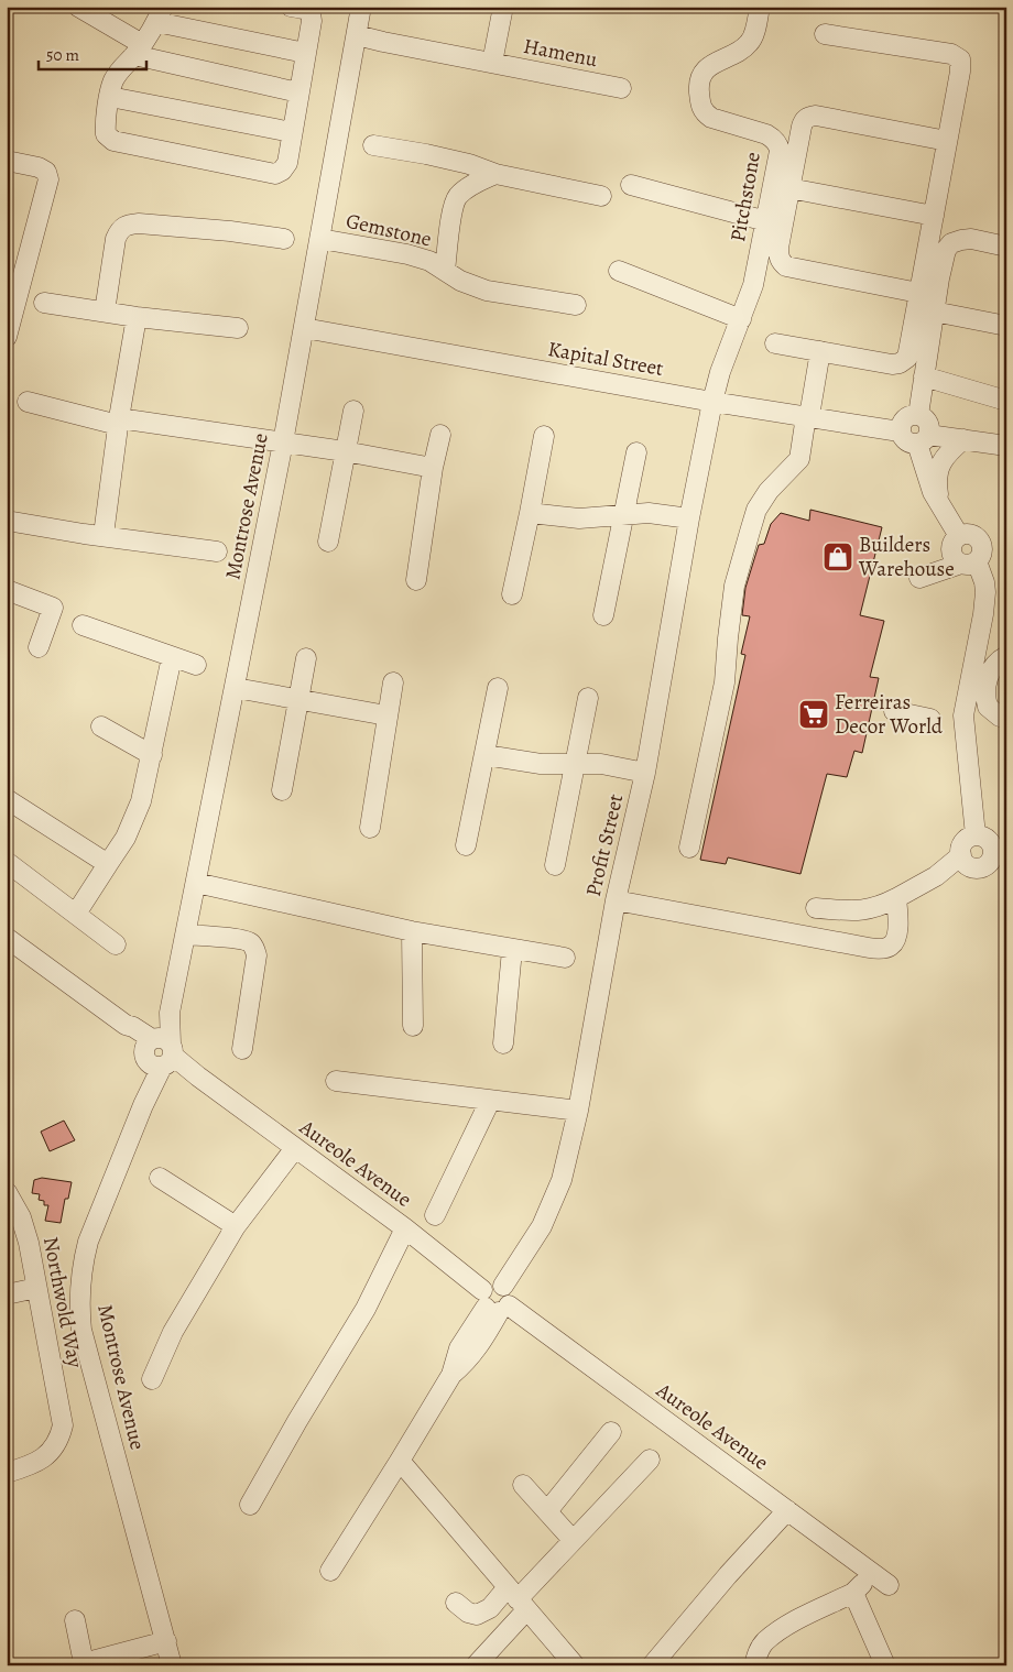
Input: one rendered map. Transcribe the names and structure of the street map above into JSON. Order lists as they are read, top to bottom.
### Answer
{
  "streets": {
    "street": [
      "Hamenu",
      "Pitchstone",
      "Gemstone",
      "Kapital Street",
      "Montrose Avenue",
      "Profit Street",
      "Aureole Avenue",
      "Northwold Way"
    ]
  },
  "crossings": [
    ["Hamenu", "Montrose Avenue"],
    ["Pitchstone", "Kapital Street"],
    ["Pitchstone", "Profit Street"],
    ["Gemstone", "Montrose Avenue"],
    ["Kapital Street", "Montrose Avenue"],
    ["Kapital Street", "Profit Street"],
    ["Montrose Avenue", "Aureole Avenue"],
    ["Profit Street", "Aureole Avenue"]
  ],
  "places": {
    "shop": ["Builders Warehouse"],
    "supermarket": ["Ferreiras Decor World"]
  },
  "scale_bar": "50 m"
}
